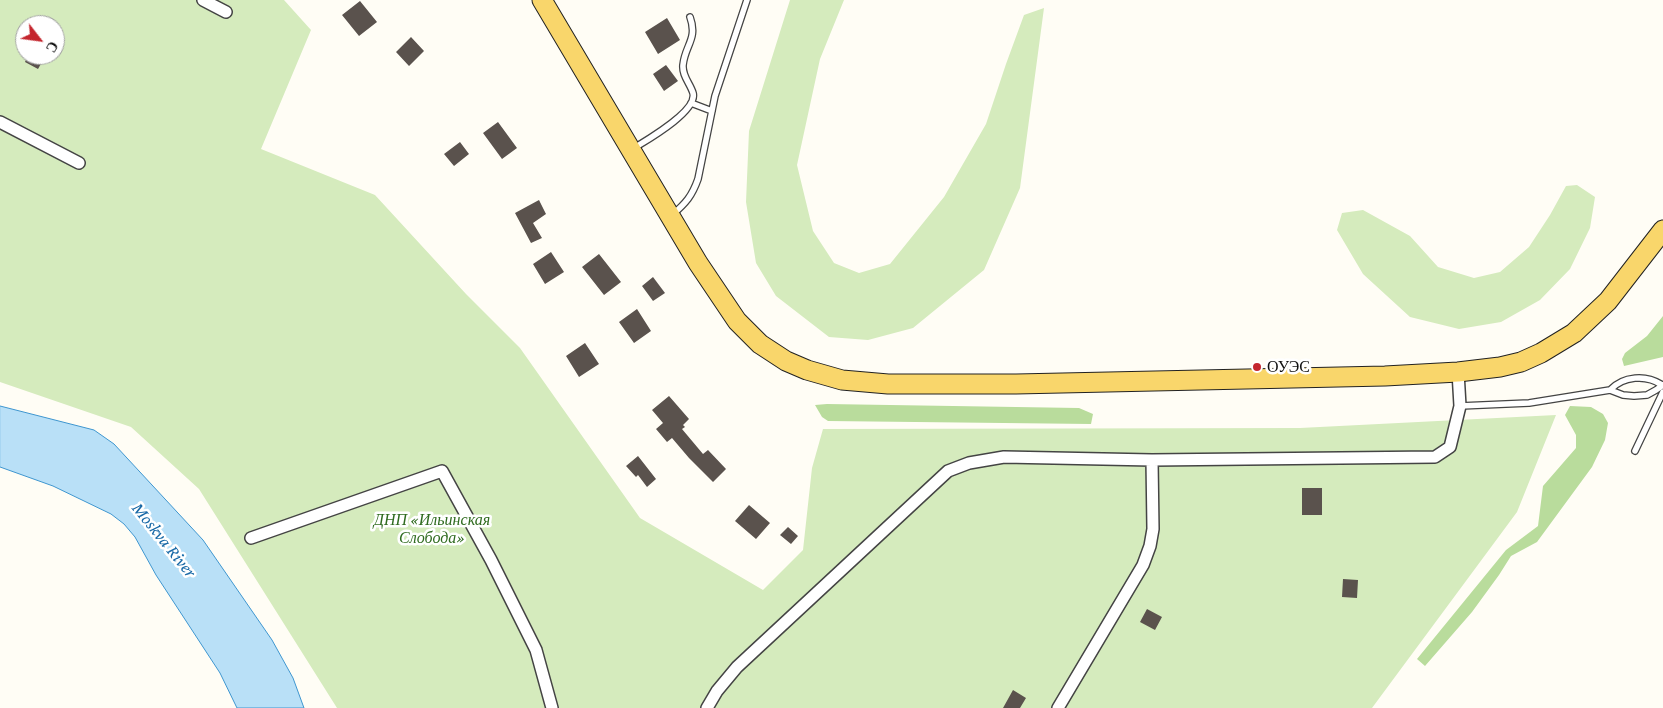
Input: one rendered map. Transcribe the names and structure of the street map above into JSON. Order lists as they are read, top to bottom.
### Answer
{
  "water": ["Moskva River"],
  "parks": ["ДНП «Ильинская Слобода»"],
  "places": ["ОУЭС"],
  "north": "bottom right"
}
